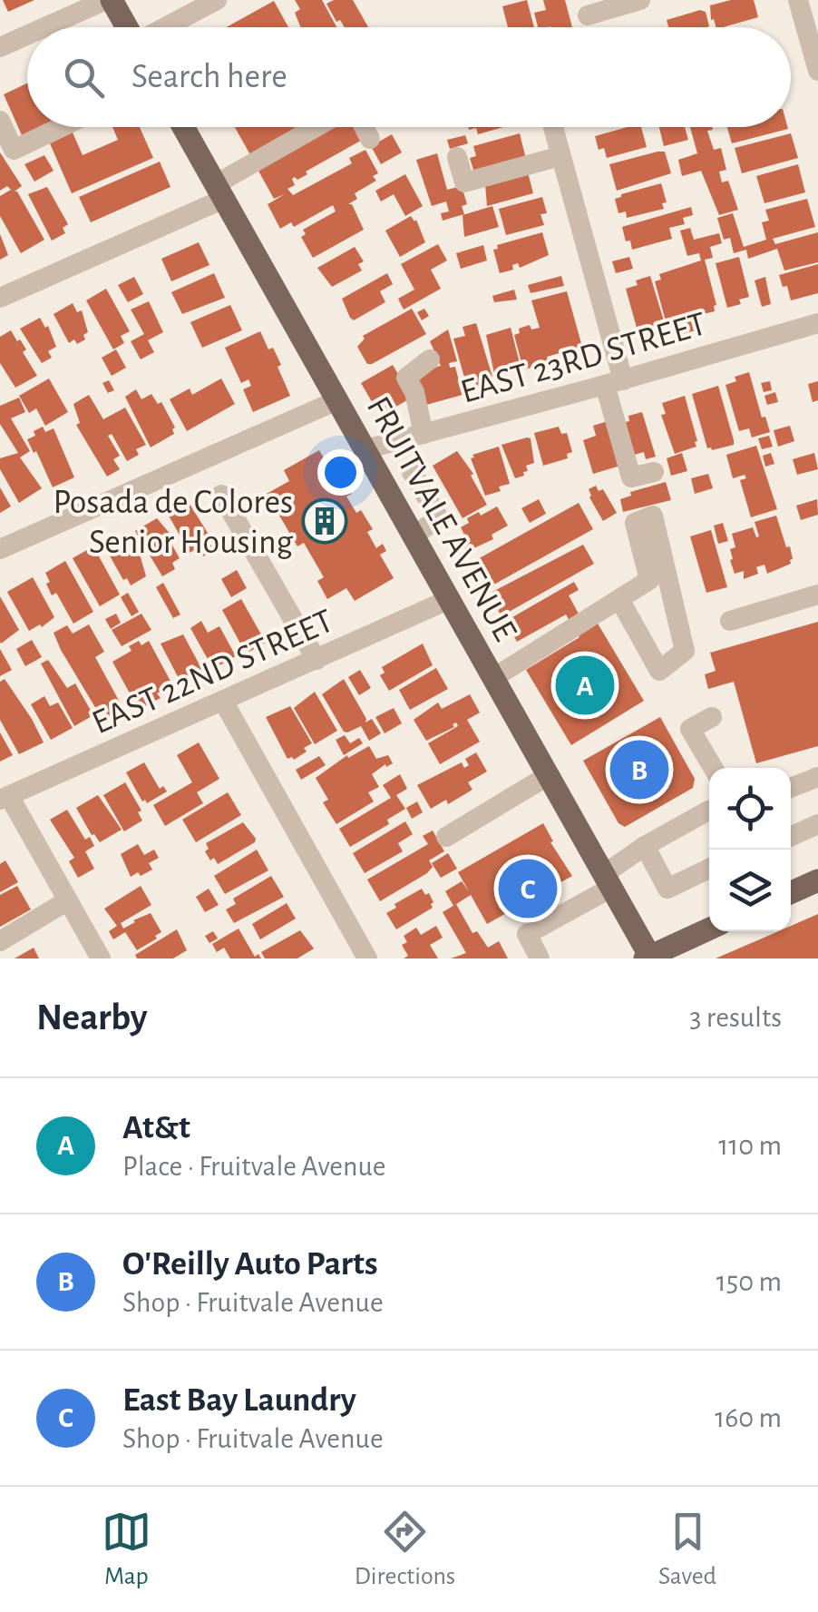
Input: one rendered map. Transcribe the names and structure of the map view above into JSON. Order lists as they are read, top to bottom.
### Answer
{
  "streets": {
    "main road": ["FRUITVALE AVENUE"],
    "street": ["EAST 23RD STREET", "EAST 22ND STREET"]
  },
  "crossings": [
    ["EAST 23RD STREET", "FRUITVALE AVENUE"],
    ["FRUITVALE AVENUE", "EAST 22ND STREET"]
  ],
  "places": {
    "building": ["Posada de Colores Senior Housing"]
  },
  "page": {
    "search": "Search here",
    "pins": ["A", "B", "C"],
    "heading": ["Nearby", "3 results"],
    "list": [
      {
        "mark": "A",
        "name": "At&t",
        "note": "Place · Fruitvale Avenue",
        "value": "110 m"
      },
      {
        "mark": "B",
        "name": "O'Reilly Auto Parts",
        "note": "Shop · Fruitvale Avenue",
        "value": "150 m"
      },
      {
        "mark": "C",
        "name": "East Bay Laundry",
        "note": "Shop · Fruitvale Avenue",
        "value": "160 m"
      }
    ],
    "nav": ["Map", "Directions", "Saved"]
  }
}
